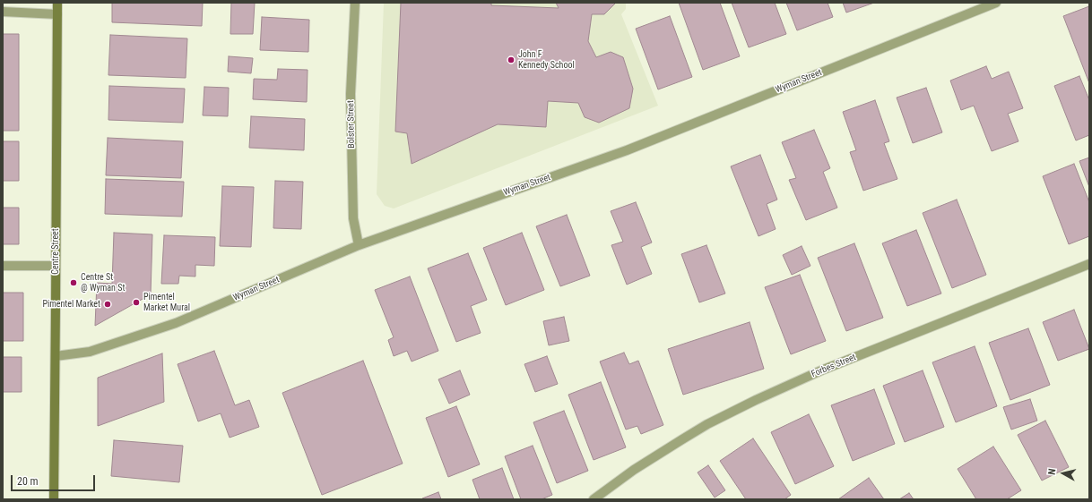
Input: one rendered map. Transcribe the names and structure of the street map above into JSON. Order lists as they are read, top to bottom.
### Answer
{
  "streets": {
    "main road": ["Centre Street"],
    "street": ["Wyman Street", "Bolster Street", "Forbes Street"]
  },
  "crossings": [
    ["Wyman Street", "Bolster Street"],
    ["Wyman Street", "Centre Street"]
  ],
  "places": [
    "John F Kennedy School",
    "Centre St @ Wyman St",
    "Pimentel Market Mural",
    "Pimentel Market"
  ],
  "scale_bar": "20 m",
  "north": "left"
}
